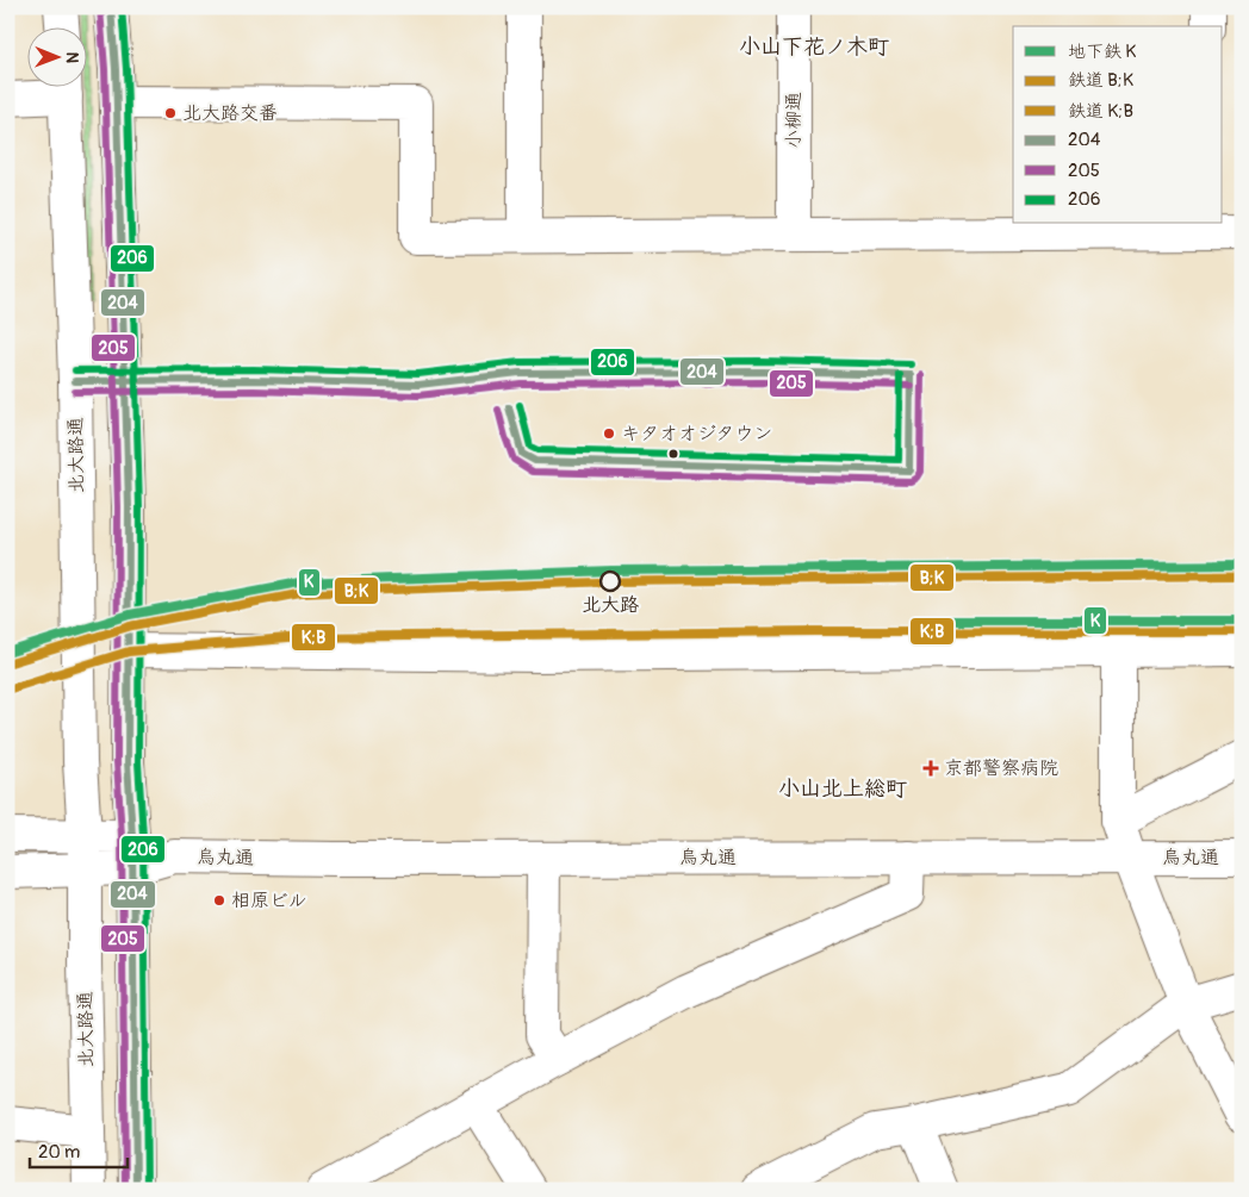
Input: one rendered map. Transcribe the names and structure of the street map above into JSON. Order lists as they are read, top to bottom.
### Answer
{
  "streets": {
    "main road": ["小柳通", "北大路通", "烏丸通"]
  },
  "crossings": [
    ["北大路通", "烏丸通"]
  ],
  "districts": ["小山下花ノ木町", "小山北上総町"],
  "places": {
    "other": [
      "北大路交番",
      "キタオオジタウン",
      "北大路",
      "相原ビル"
    ],
    "health": ["京都警察病院"]
  },
  "lines": [
    "transit line 204",
    "transit line 206",
    "transit line 205",
    "metro line K",
    "rail line B;K",
    "rail line K;B"
  ],
  "legend": [
    "地下鉄 K",
    "鉄道 B;K",
    "鉄道 K;B",
    "204",
    "205",
    "206"
  ],
  "scale_bar": "20 m",
  "north": "right"
}
